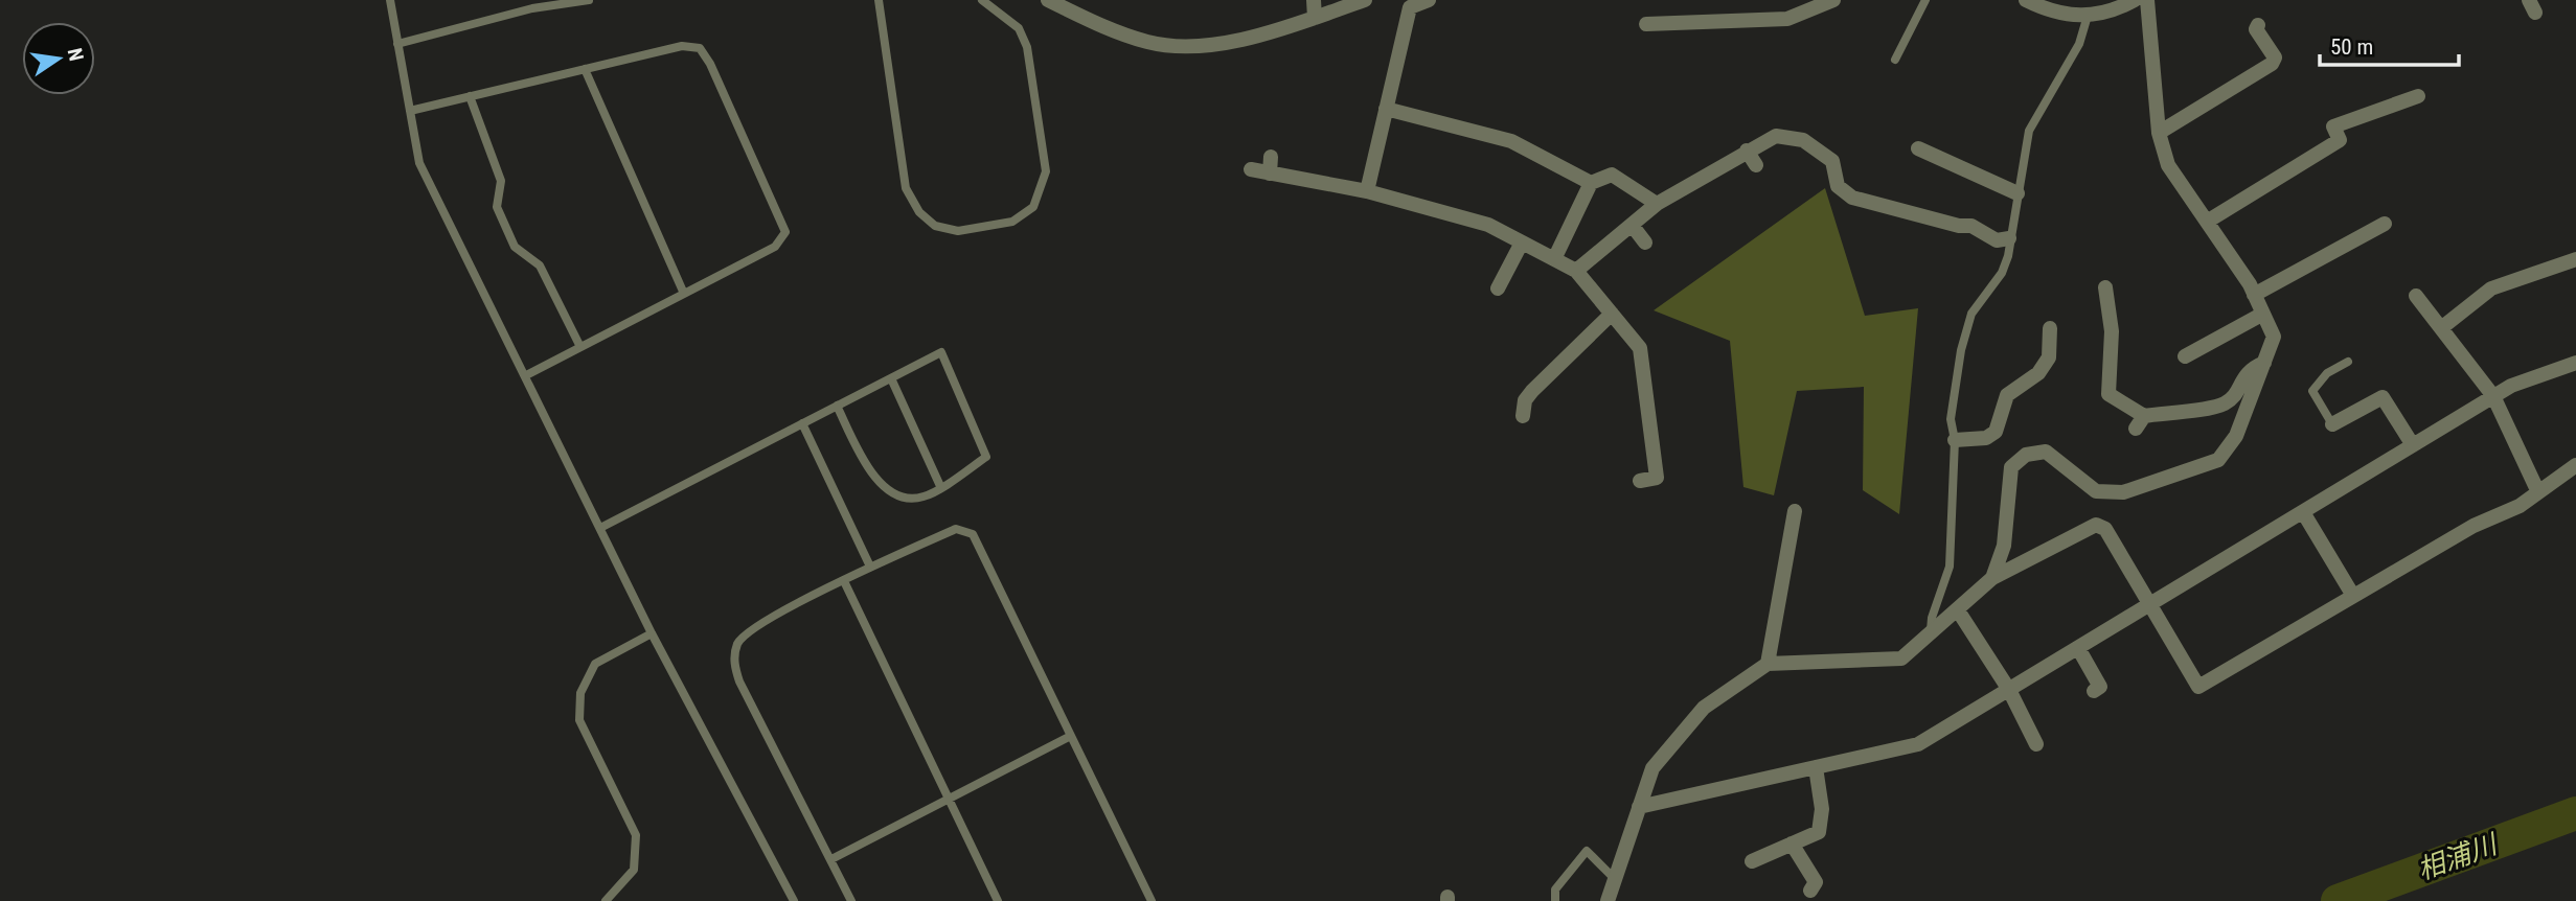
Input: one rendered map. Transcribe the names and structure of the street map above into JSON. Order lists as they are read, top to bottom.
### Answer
{
  "water": ["相浦川"],
  "scale_bar": "50 m",
  "north": "right"
}
